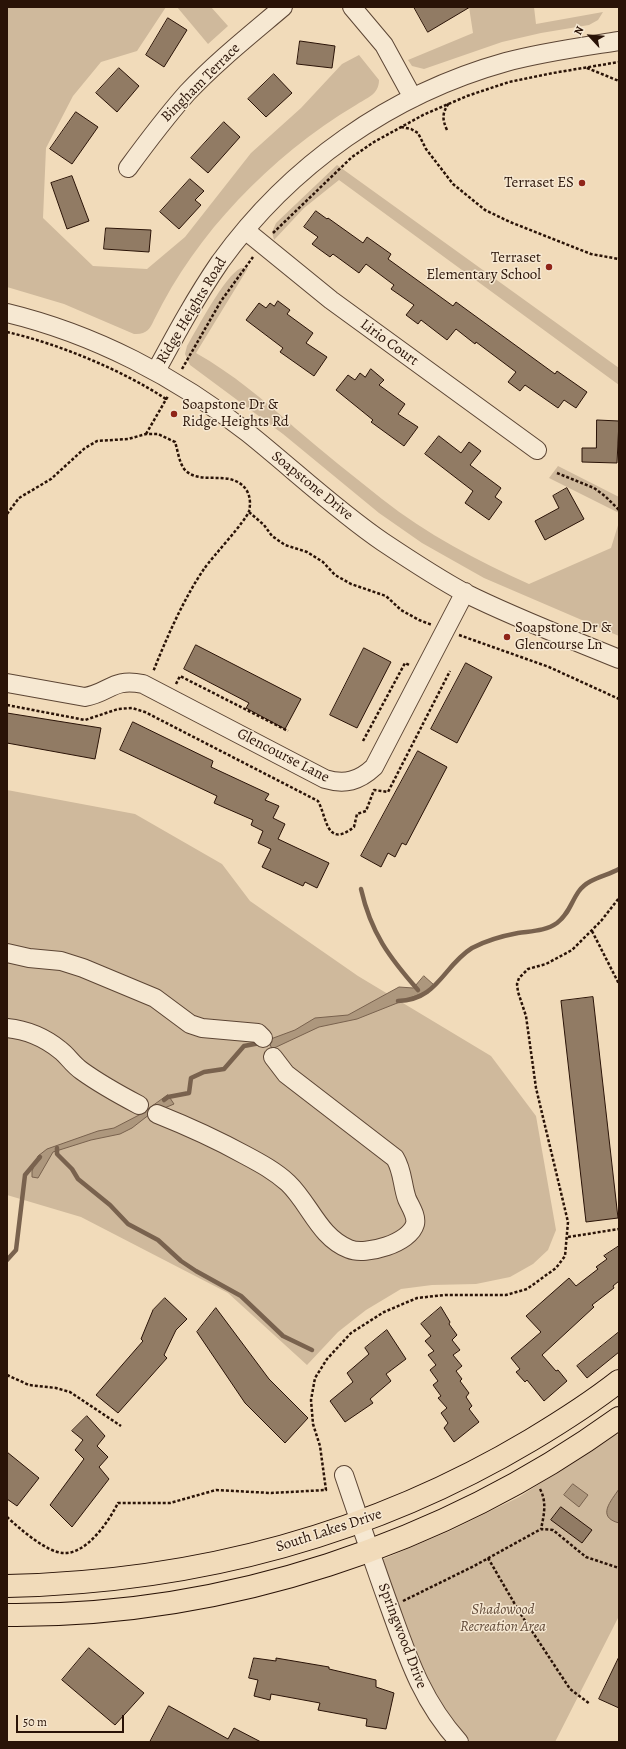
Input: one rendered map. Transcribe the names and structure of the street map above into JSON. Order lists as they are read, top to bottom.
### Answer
{
  "streets": {
    "main road": ["South Lakes Drive"],
    "street": [
      "Bingham Terrace",
      "Ridge Heights Road",
      "Lirio Court",
      "Soapstone Drive",
      "Glencourse Lane",
      "Springwood Drive"
    ]
  },
  "crossings": [
    ["Ridge Heights Road", "Lirio Court"],
    ["Ridge Heights Road", "Soapstone Drive"],
    ["Soapstone Drive", "Glencourse Lane"],
    ["South Lakes Drive", "Springwood Drive"]
  ],
  "parks": ["Shadowood Recreation Area"],
  "places": [
    "Terraset ES",
    "Terraset Elementary School",
    "Soapstone Dr & Ridge Heights Rd",
    "Soapstone Dr & Glencourse Ln"
  ],
  "scale_bar": "50 m",
  "north": "top left"
}
